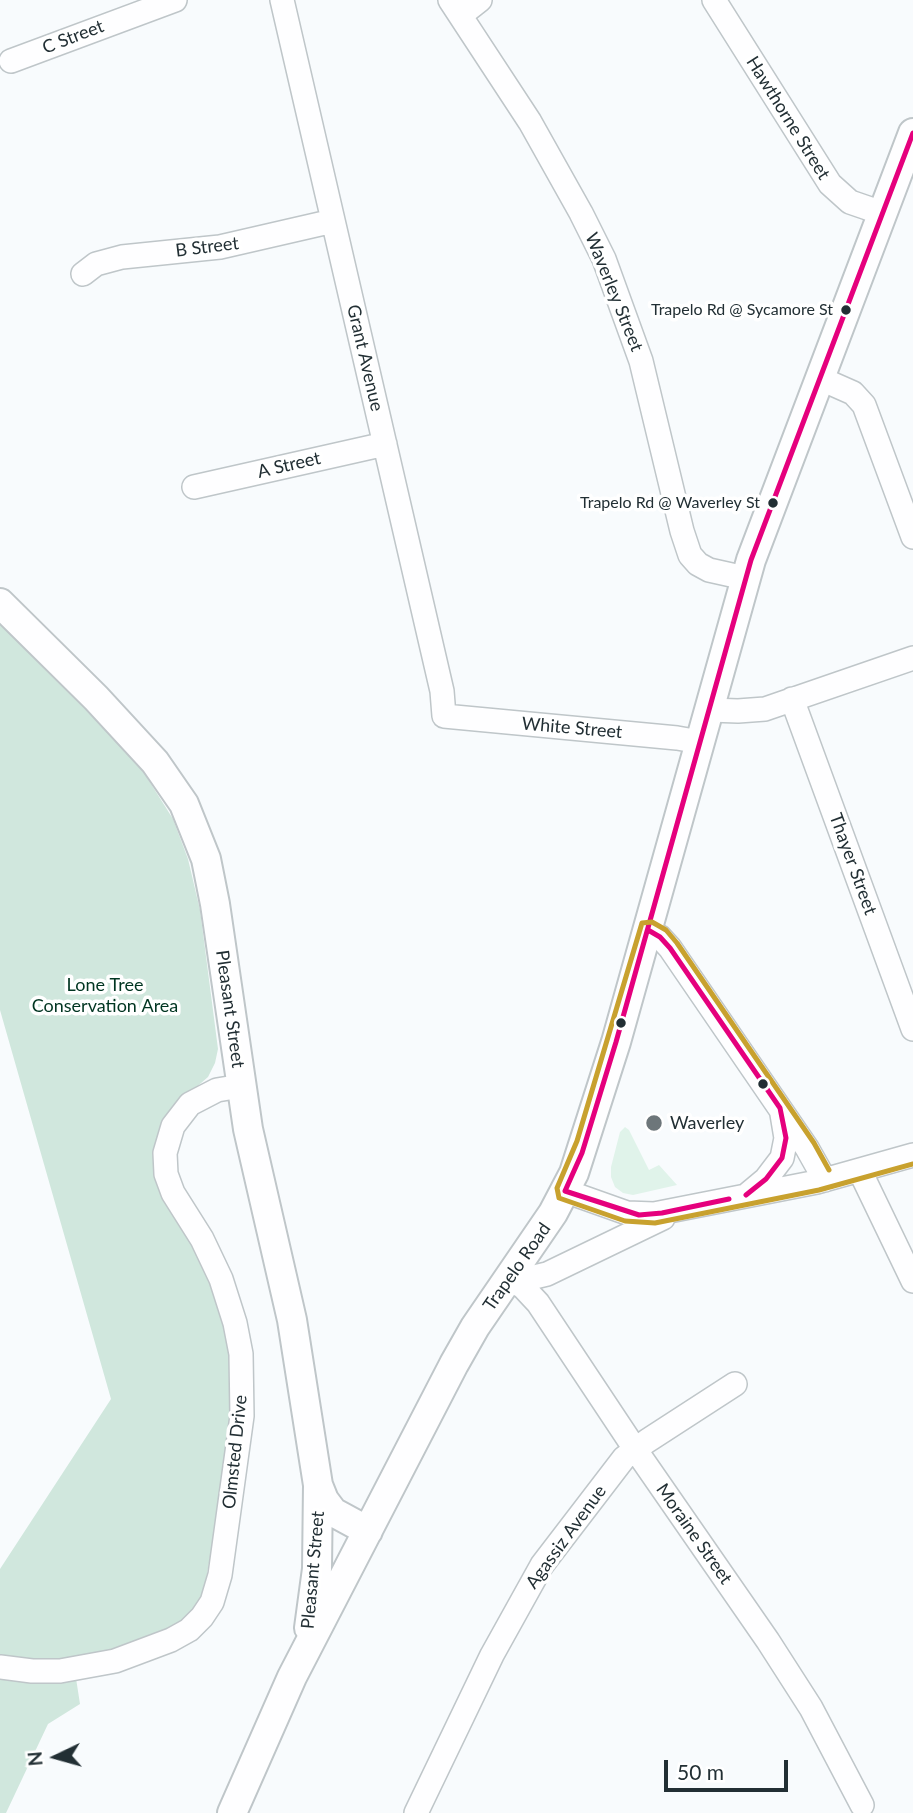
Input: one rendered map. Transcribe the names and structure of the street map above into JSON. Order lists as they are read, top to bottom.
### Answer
{
  "streets": {
    "main road": ["Pleasant Street", "Trapelo Road"],
    "street": [
      "C Street",
      "Hawthorne Street",
      "B Street",
      "Waverley Street",
      "Grant Avenue",
      "A Street",
      "White Street",
      "Thayer Street",
      "Olmsted Drive",
      "Moraine Street",
      "Agassiz Avenue"
    ]
  },
  "crossings": [
    ["Hawthorne Street", "Trapelo Road"],
    ["B Street", "Grant Avenue"],
    ["Waverley Street", "Trapelo Road"],
    ["Grant Avenue", "A Street"],
    ["Grant Avenue", "White Street"],
    ["White Street", "Trapelo Road"],
    ["Pleasant Street", "Trapelo Road"],
    ["Pleasant Street", "Olmsted Drive"],
    ["Trapelo Road", "Moraine Street"],
    ["Moraine Street", "Agassiz Avenue"]
  ],
  "parks": ["Lone Tree Conservation Area"],
  "places": ["Trapelo Rd @ Sycamore St", "Trapelo Rd @ Waverley St", "Waverley"],
  "scale_bar": "50 m",
  "north": "left"
}
